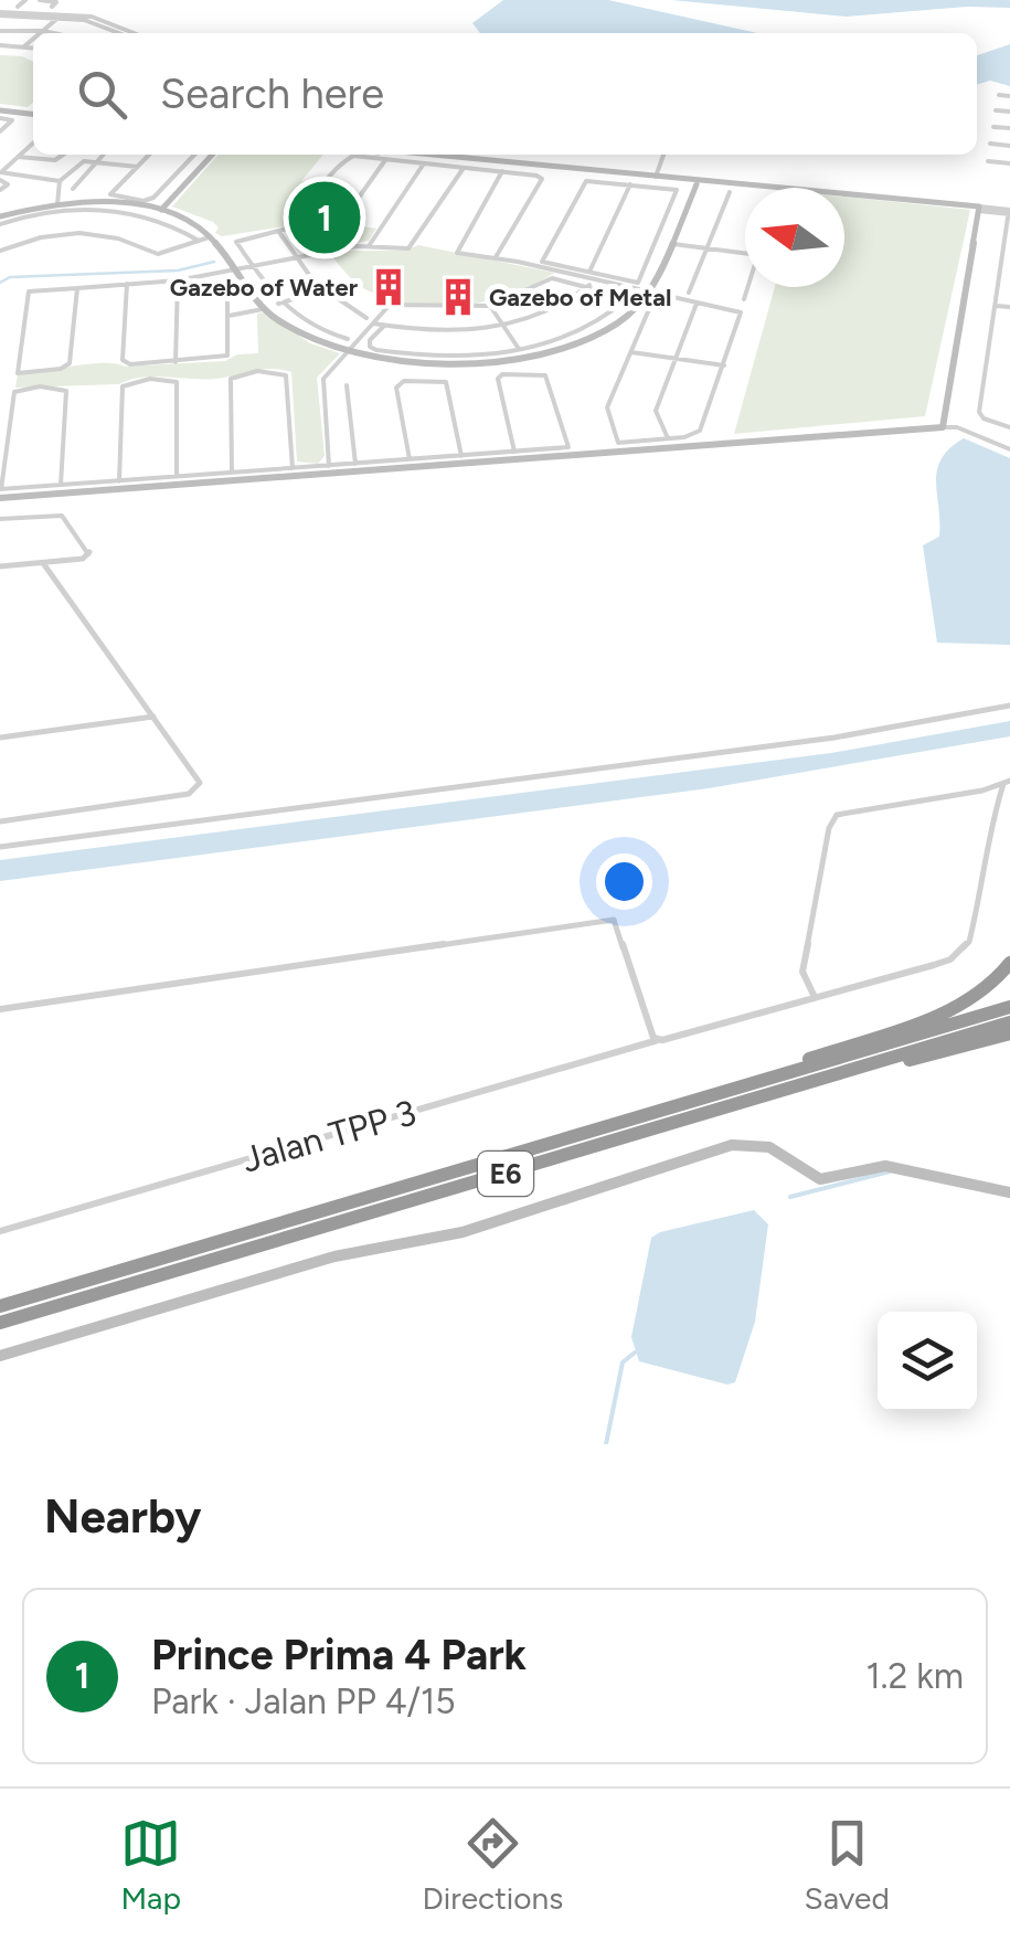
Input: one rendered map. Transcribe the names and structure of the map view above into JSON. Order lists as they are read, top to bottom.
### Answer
{
  "streets": {
    "highway": ["E6"],
    "street": ["Jalan TPP 3"]
  },
  "places": {
    "building": ["Gazebo of Water", "Gazebo of Metal"]
  },
  "north": "left",
  "page": {
    "search": "Search here",
    "pins": "1",
    "heading": "Nearby",
    "list": [
      {
        "mark": "1",
        "name": "Prince Prima 4 Park",
        "note": "Park · Jalan PP 4/15",
        "value": "1.2 km"
      }
    ],
    "nav": ["Map", "Directions", "Saved"]
  }
}
